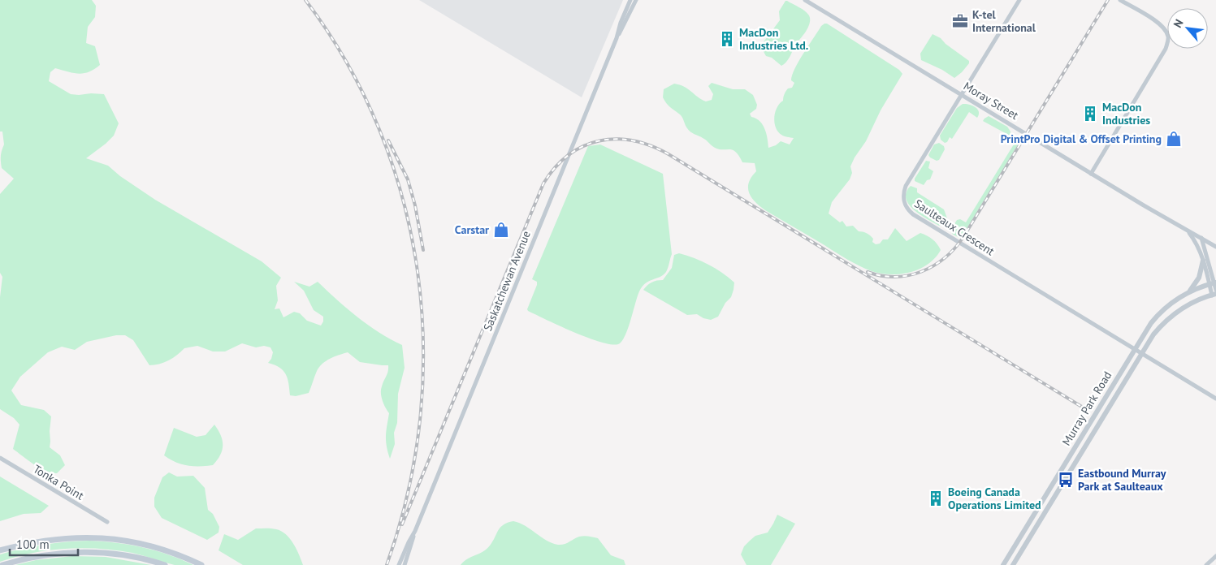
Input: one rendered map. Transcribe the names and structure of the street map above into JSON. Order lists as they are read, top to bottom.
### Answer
{
  "streets": {
    "street": [
      "Moray Street",
      "Saulteaux Crescent",
      "Saskatchewan Avenue",
      "Murray Park Road",
      "Tonka Point"
    ]
  },
  "crossings": [
    ["Moray Street", "Saulteaux Crescent"],
    ["Moray Street", "Murray Park Road"],
    ["Saulteaux Crescent", "Murray Park Road"]
  ],
  "places": {
    "office": ["K-tel International"],
    "building": ["MacDon Industries Ltd.", "MacDon Industries", "Boeing Canada Operations Limited"],
    "shop": ["PrintPro Digital & Offset Printing", "Carstar"],
    "bus stop": ["Eastbound Murray Park at Saulteaux"]
  },
  "scale_bar": "100 m",
  "north": "top left"
}
